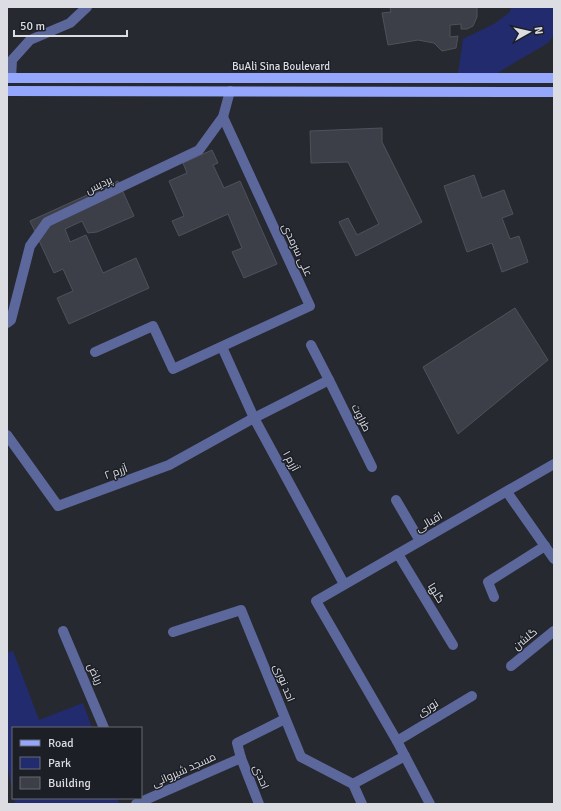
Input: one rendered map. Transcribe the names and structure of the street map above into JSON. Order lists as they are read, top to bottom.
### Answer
{
  "streets": {
    "main road": ["BuAli Sina Boulevard"],
    "street": [
      "پردیس",
      "علی سرمدی",
      "طراوت",
      "آزرم ۱",
      "آزرم ۲",
      "اقبالی",
      "گلها",
      "گلشن",
      "ریاض",
      "احد نوری",
      "نوری",
      "مسجد شیروانی",
      "احدی"
    ]
  },
  "crossings": [
    ["پردیس", "علی سرمدی"],
    ["علی سرمدی", "آزرم ۱"],
    ["آزرم ۱", "آزرم ۲"],
    ["آزرم ۱", "اقبالی"],
    ["اقبالی", "گلها"],
    ["اقبالی", "نوری"],
    ["مسجد شیروانی", "احدی"]
  ],
  "legend": ["Road", "Park", "Building"],
  "scale_bar": "50 m",
  "north": "right"
}
